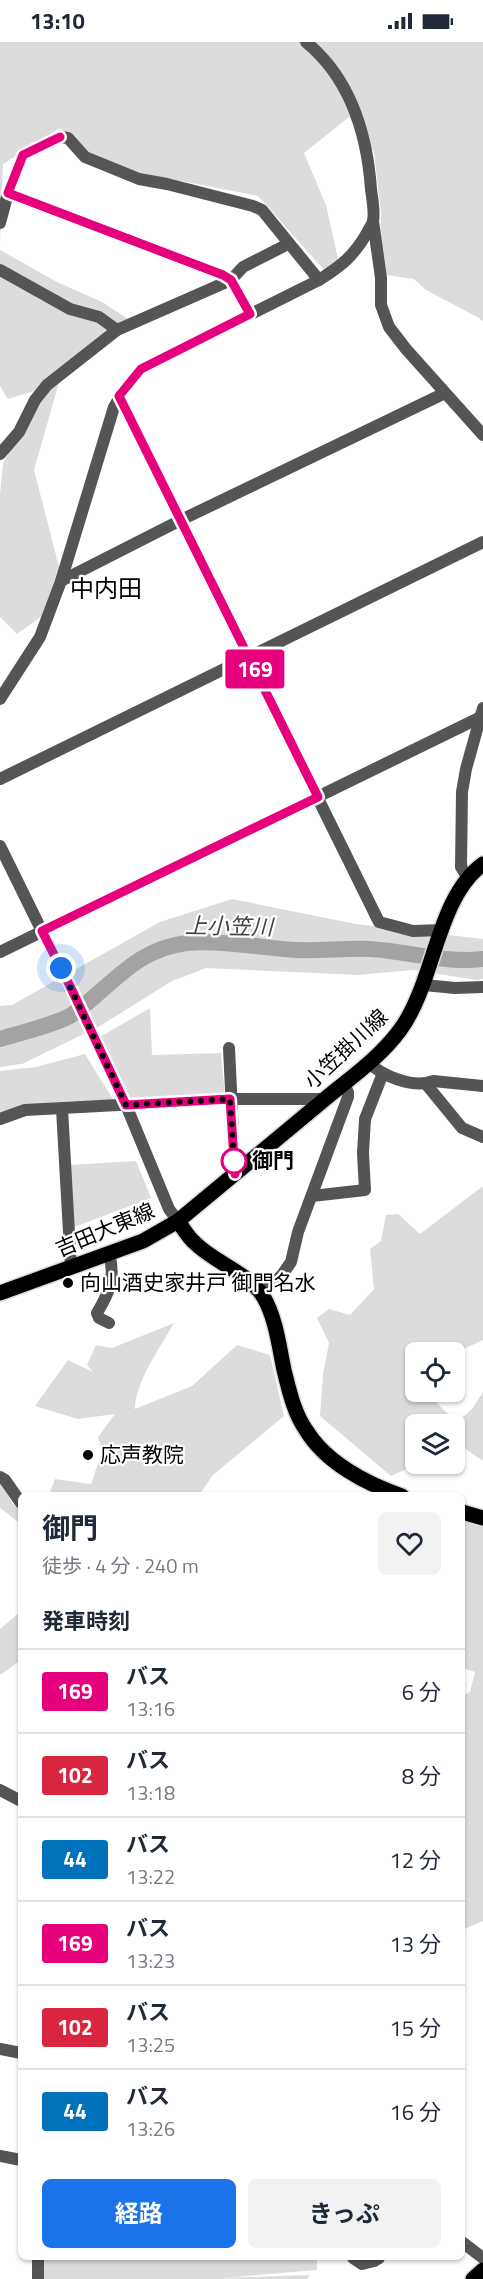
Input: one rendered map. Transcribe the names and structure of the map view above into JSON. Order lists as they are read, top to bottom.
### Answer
{
  "streets": {
    "main road": ["小笠掛川線", "吉田大東線"]
  },
  "crossings": [
    ["小笠掛川線", "吉田大東線"]
  ],
  "districts": ["中内田"],
  "water": ["上小笠川"],
  "places": ["御門", "向山酒史家井戸 御門名水", "応声教院"],
  "lines": ["bus line 169"],
  "page": {
    "status": "13:10",
    "on_map": "169",
    "heading": [
      ["御門", "徒歩 · 4 分 · 240 m"],
      "発車時刻"
    ],
    "list": [
      {
        "mark": "169",
        "name": "バス",
        "note": "13:16",
        "value": "6 分"
      },
      {
        "mark": "102",
        "name": "バス",
        "note": "13:18",
        "value": "8 分"
      },
      {
        "mark": "44",
        "name": "バス",
        "note": "13:22",
        "value": "12 分"
      },
      {
        "mark": "169",
        "name": "バス",
        "note": "13:23",
        "value": "13 分"
      },
      {
        "mark": "102",
        "name": "バス",
        "note": "13:25",
        "value": "15 分"
      },
      {
        "mark": "44",
        "name": "バス",
        "note": "13:26",
        "value": "16 分"
      }
    ],
    "buttons": ["経路", "きっぷ"]
  }
}
